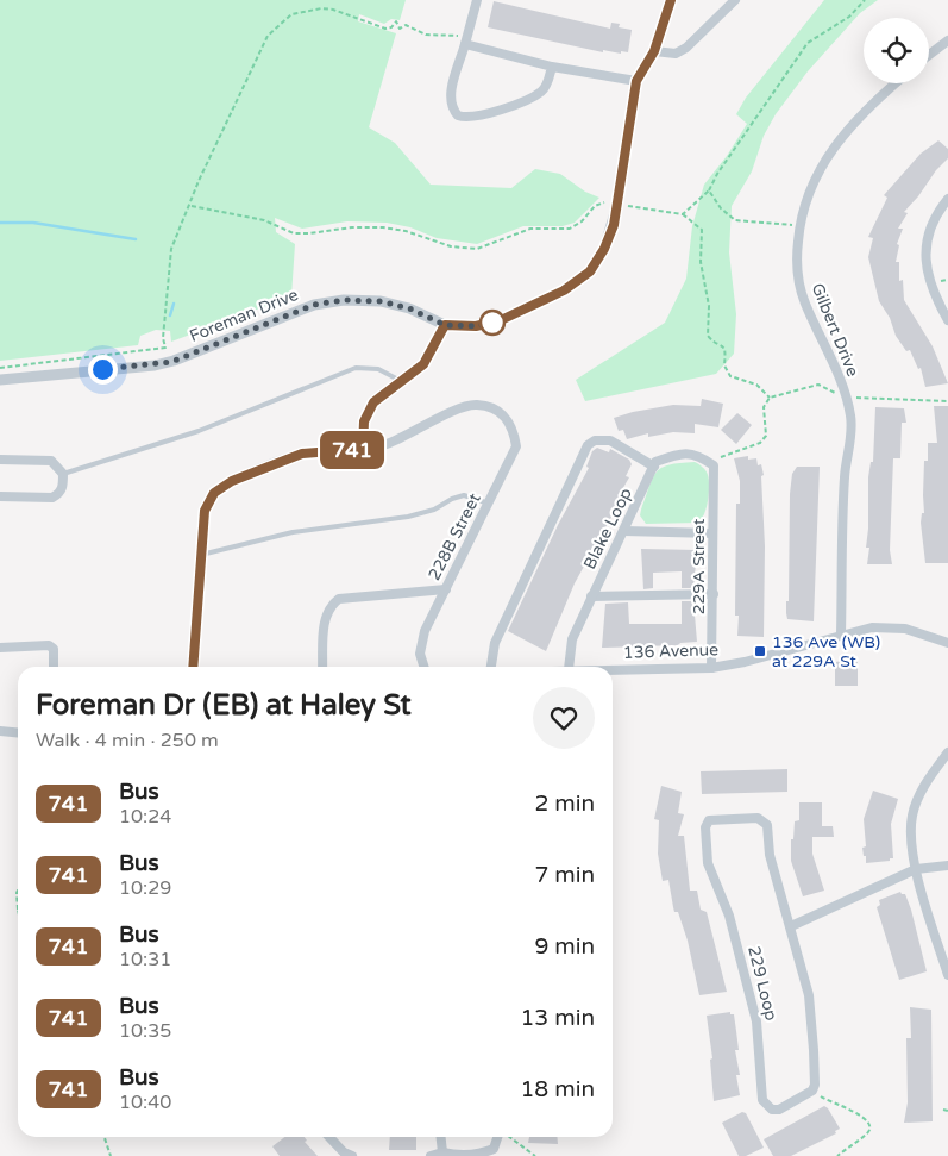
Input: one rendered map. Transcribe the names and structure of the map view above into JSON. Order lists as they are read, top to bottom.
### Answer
{
  "streets": {
    "street": [
      "Foreman Drive",
      "Gilbert Drive",
      "Blake Loop",
      "228B Street",
      "229A Street",
      "136 Avenue",
      "229 Loop"
    ]
  },
  "crossings": [
    ["Gilbert Drive", "136 Avenue"],
    ["Blake Loop", "229A Street"],
    ["229A Street", "136 Avenue"]
  ],
  "places": {
    "transit": ["136 Ave (WB) at 229A St"]
  },
  "lines": ["bus line 741"],
  "page": {
    "on_map": "741",
    "heading": ["Foreman Dr (EB) at Haley St", "Walk · 4 min · 250 m"],
    "list": [
      {
        "mark": "741",
        "name": "Bus",
        "note": "10:24",
        "value": "2 min"
      },
      {
        "mark": "741",
        "name": "Bus",
        "note": "10:29",
        "value": "7 min"
      },
      {
        "mark": "741",
        "name": "Bus",
        "note": "10:31",
        "value": "9 min"
      },
      {
        "mark": "741",
        "name": "Bus",
        "note": "10:35",
        "value": "13 min"
      },
      {
        "mark": "741",
        "name": "Bus",
        "note": "10:40",
        "value": "18 min"
      }
    ]
  }
}
